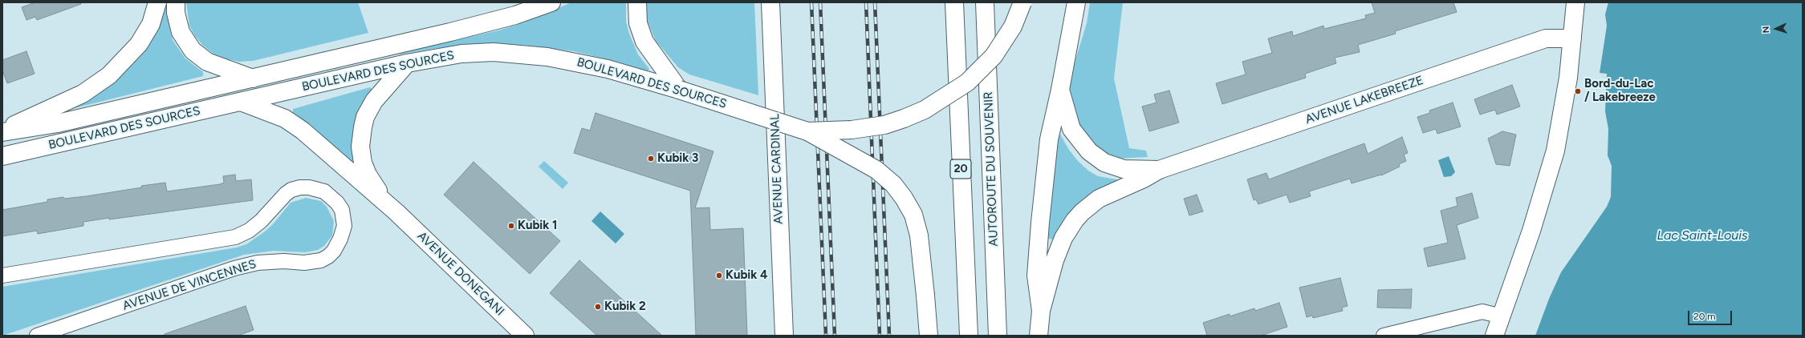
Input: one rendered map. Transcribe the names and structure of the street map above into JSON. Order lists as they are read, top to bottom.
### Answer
{
  "streets": {
    "main road": [
      "BOULEVARD DES SOURCES",
      "AVENUE LAKEBREEZE",
      "AVENUE CARDINAL",
      "20",
      "AUTOROUTE DU SOUVENIR",
      "AVENUE DONEGANI"
    ],
    "street": ["AVENUE DE VINCENNES"]
  },
  "water": ["Lac Saint-Louis"],
  "places": [
    "Bord-du-Lac / Lakebreeze",
    "Kubik 3",
    "Kubik 1",
    "Kubik 4",
    "Kubik 2"
  ],
  "scale_bar": "20 m",
  "north": "left"
}
